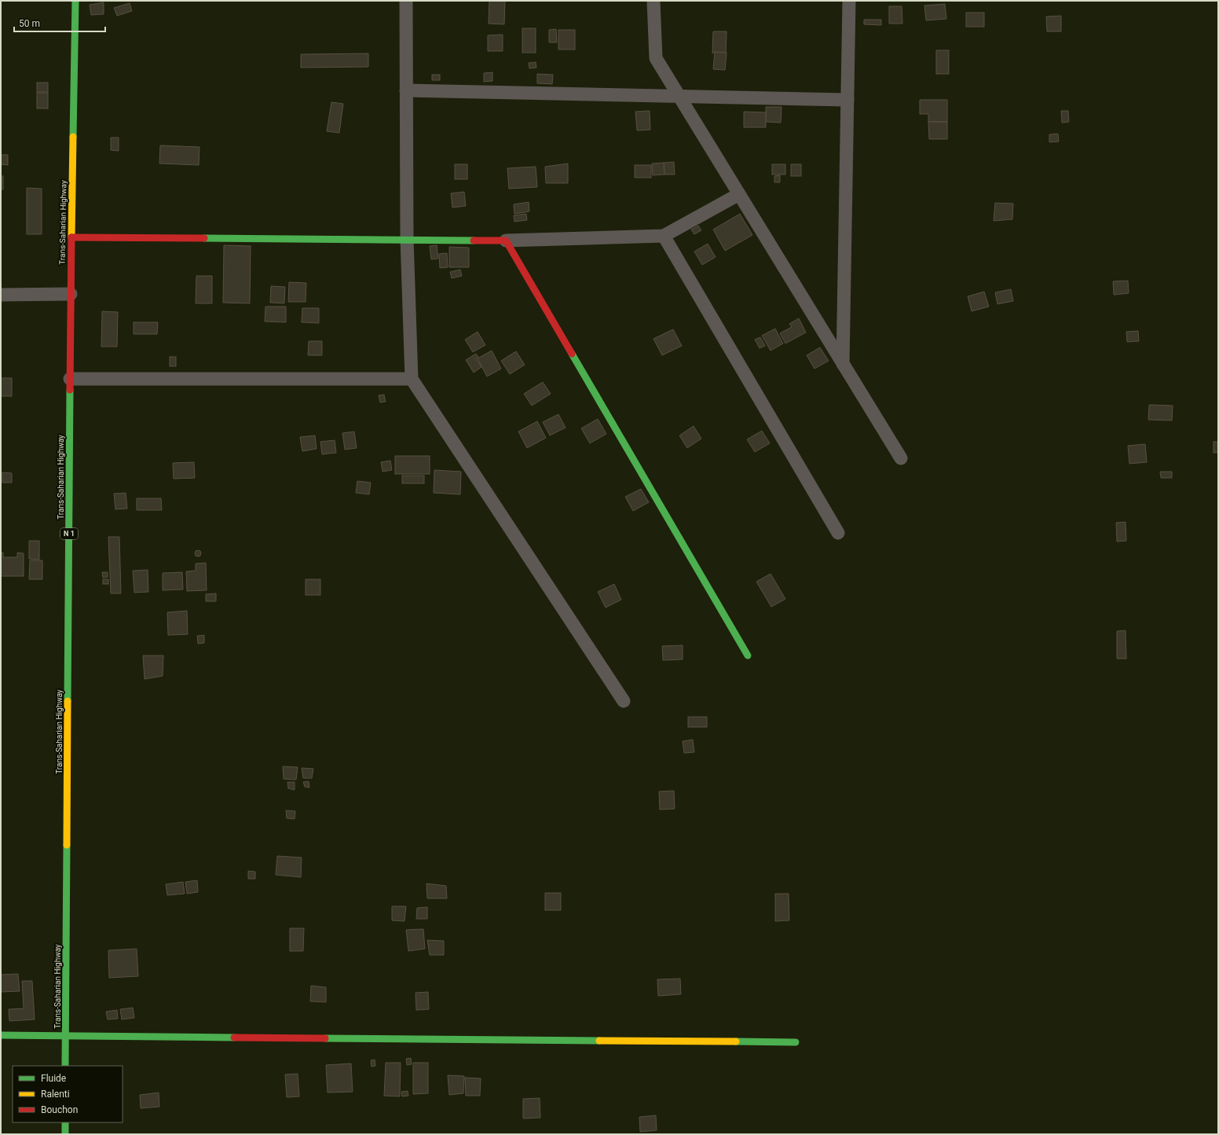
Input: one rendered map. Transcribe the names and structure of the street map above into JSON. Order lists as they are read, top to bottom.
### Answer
{
  "streets": {
    "main road": ["Trans-Saharian Highway", "N 1"]
  },
  "legend": ["Fluide", "Ralenti", "Bouchon"],
  "scale_bar": "50 m"
}
